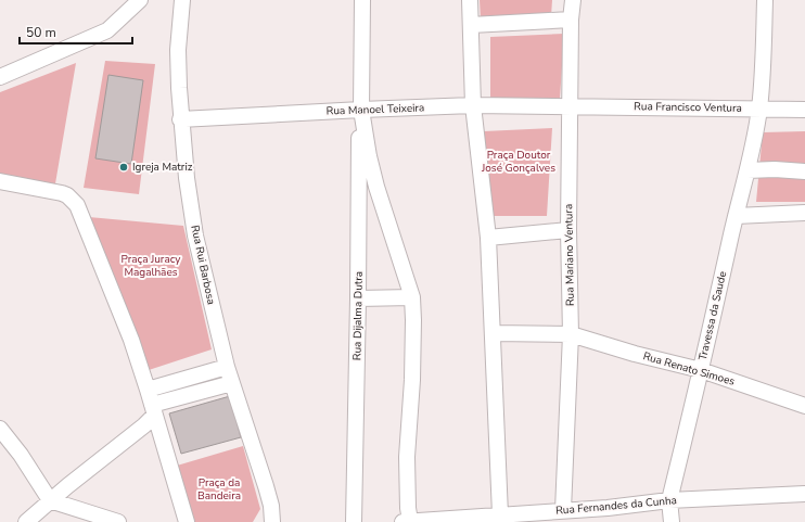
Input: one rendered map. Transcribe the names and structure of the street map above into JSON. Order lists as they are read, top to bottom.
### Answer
{
  "streets": {
    "street": [
      "Rua Francisco Ventura",
      "Rua Manoel Teixeira",
      "Rua Mariano Ventura",
      "Rua Rui Barbosa",
      "Rua Dijalma Dutra",
      "Travessa da Saude",
      "Rua Renato Simoes",
      "Rua Fernandes da Cunha"
    ]
  },
  "crossings": [
    ["Rua Francisco Ventura", "Rua Manoel Teixeira"],
    ["Rua Francisco Ventura", "Rua Mariano Ventura"],
    ["Rua Francisco Ventura", "Travessa da Saude"],
    ["Rua Manoel Teixeira", "Rua Mariano Ventura"],
    ["Rua Manoel Teixeira", "Rua Rui Barbosa"],
    ["Rua Manoel Teixeira", "Rua Dijalma Dutra"],
    ["Rua Mariano Ventura", "Rua Renato Simoes"],
    ["Rua Mariano Ventura", "Rua Fernandes da Cunha"],
    ["Travessa da Saude", "Rua Renato Simoes"],
    ["Travessa da Saude", "Rua Fernandes da Cunha"]
  ],
  "parks": ["Praça Doutor José Gonçalves", "Praça Juracy Magalhães", "Praça da Bandeira"],
  "places": ["Igreja Matriz"],
  "scale_bar": "50 m"
}
